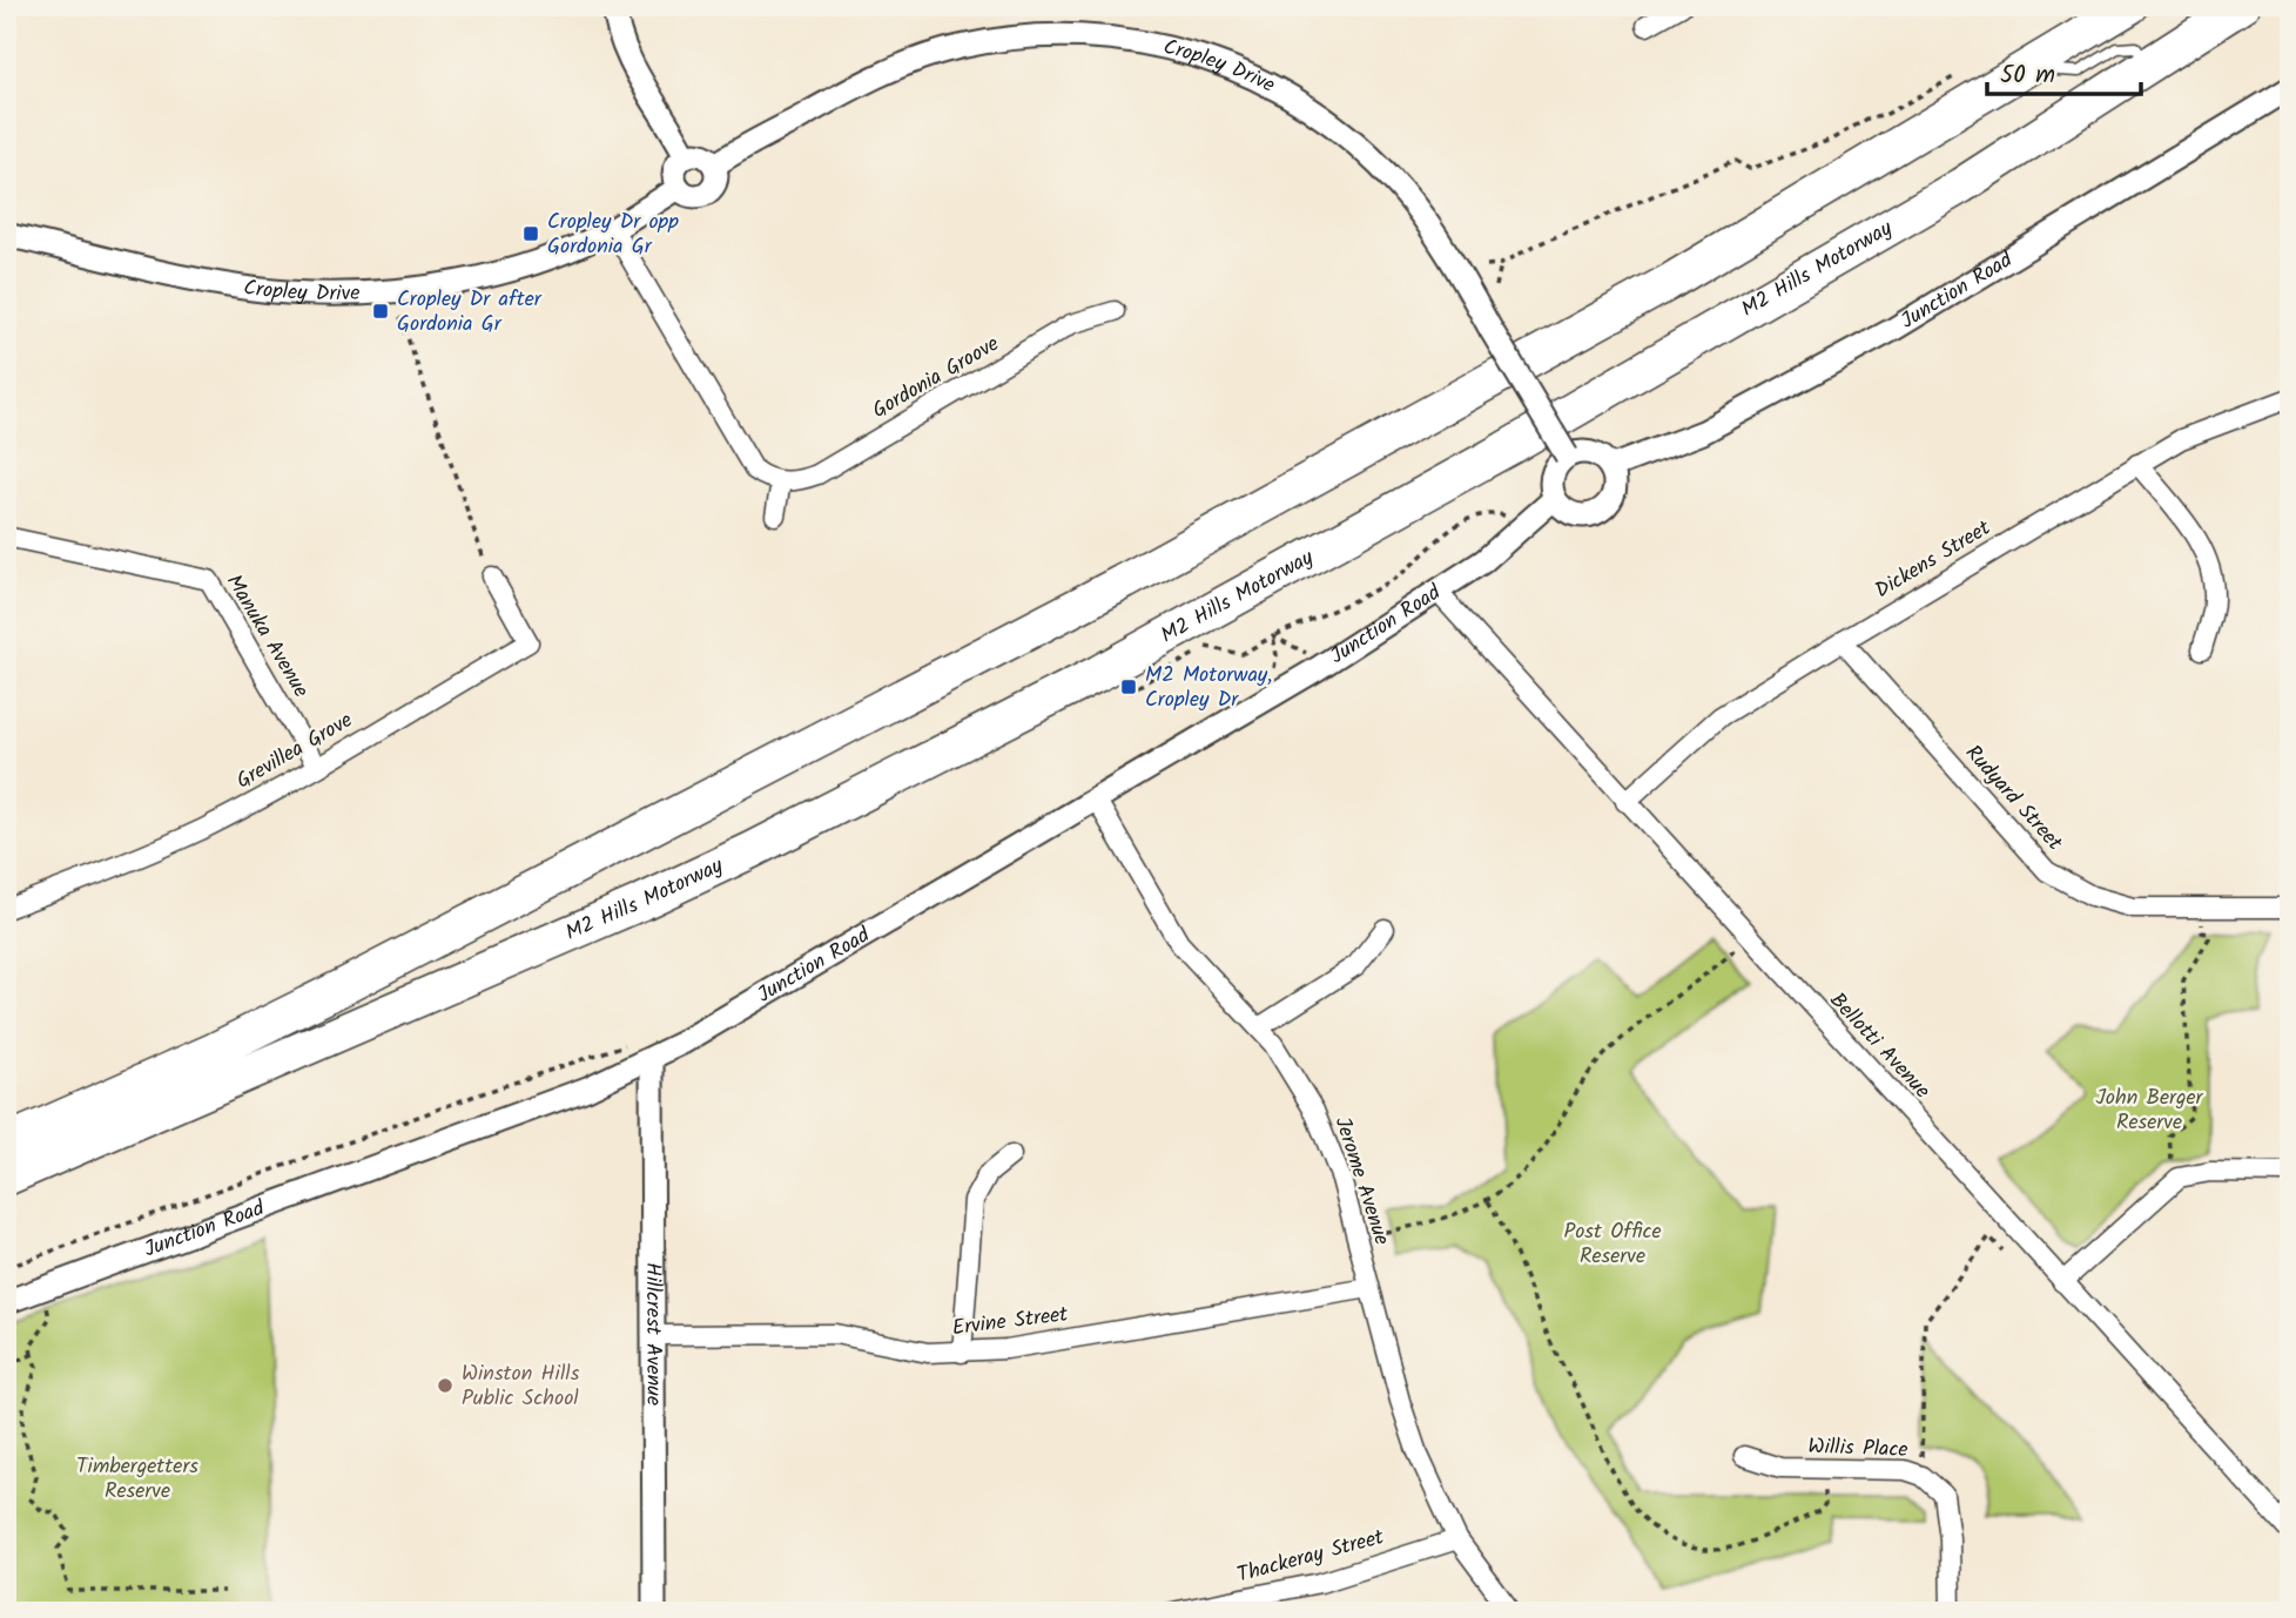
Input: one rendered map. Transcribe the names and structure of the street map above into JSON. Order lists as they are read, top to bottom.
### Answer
{
  "streets": {
    "highway": ["M2 Hills Motorway"],
    "street": [
      "Cropley Drive",
      "Junction Road",
      "Gordonia Groove",
      "Dickens Street",
      "Manuka Avenue",
      "Grevillea Grove",
      "Rudyard Street",
      "Bellotti Avenue",
      "Jerome Avenue",
      "Ervine Street",
      "Hillcrest Avenue",
      "Willis Place",
      "Thackeray Street"
    ]
  },
  "crossings": [
    ["Cropley Drive", "Junction Road"],
    ["Junction Road", "Bellotti Avenue"],
    ["Junction Road", "Jerome Avenue"],
    ["Junction Road", "Hillcrest Avenue"],
    ["Dickens Street", "Rudyard Street"],
    ["Dickens Street", "Bellotti Avenue"],
    ["Manuka Avenue", "Grevillea Grove"],
    ["Jerome Avenue", "Ervine Street"],
    ["Jerome Avenue", "Thackeray Street"],
    ["Ervine Street", "Hillcrest Avenue"]
  ],
  "parks": ["John Berger Reserve", "Post Office Reserve", "Timbergetters Reserve"],
  "places": {
    "transit": ["Cropley Dr opp Gordonia Gr", "Cropley Dr after Gordonia Gr", "M2 Motorway, Cropley Dr"],
    "other": ["Winston Hills Public School"]
  },
  "scale_bar": "50 m"
}
